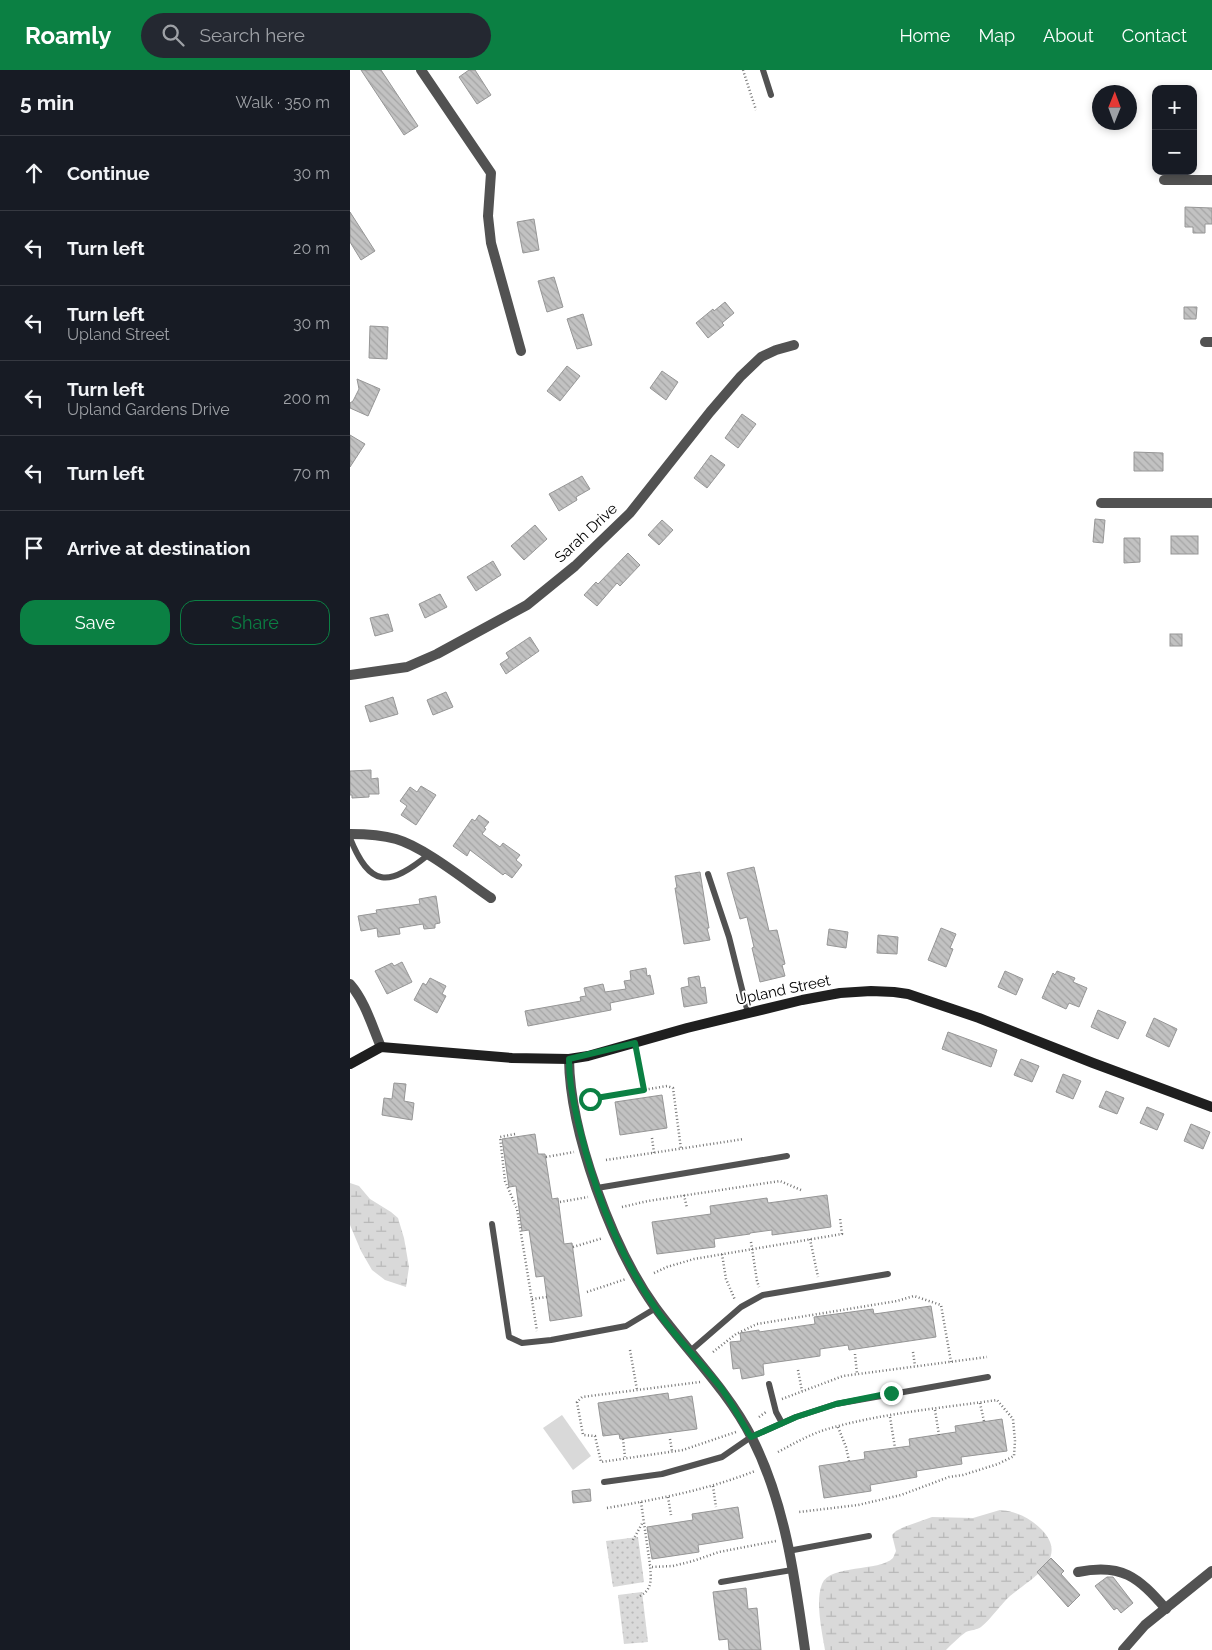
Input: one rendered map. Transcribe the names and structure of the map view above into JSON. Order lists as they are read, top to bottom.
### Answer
{
  "streets": {
    "street": ["Sarah Drive", "Upland Street"]
  },
  "north": "top",
  "page": {
    "header": "Roamly",
    "search": "Search here",
    "nav": [
      "Home",
      "Map",
      "About",
      "Contact"
    ],
    "heading": ["5 min", "Walk · 350 m"],
    "map_buttons": ["+", "−"],
    "list": [
      ["Continue", "30 m"],
      ["Turn left", "20 m"],
      ["Turn left", "Upland Street", "30 m"],
      ["Turn left", "Upland Gardens Drive", "200 m"],
      ["Turn left", "70 m"],
      "Arrive at destination"
    ],
    "buttons": ["Save", "Share"]
  }
}
